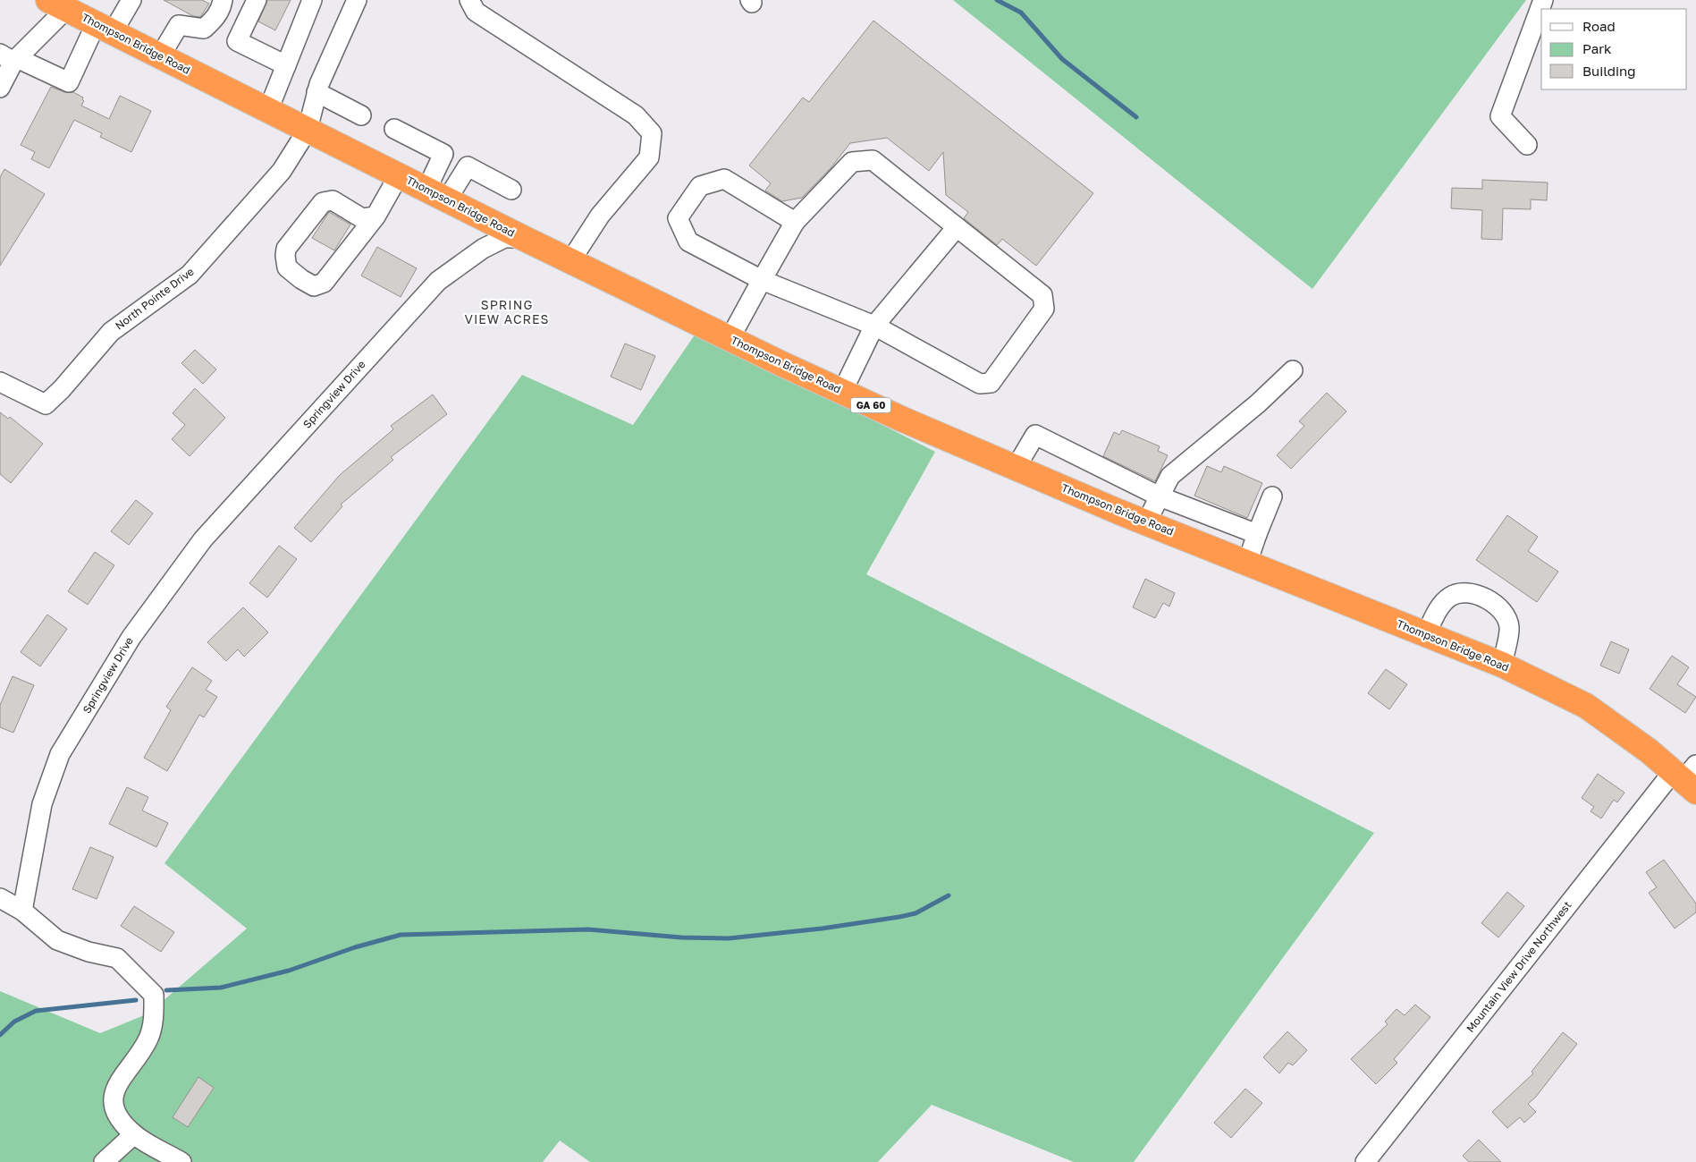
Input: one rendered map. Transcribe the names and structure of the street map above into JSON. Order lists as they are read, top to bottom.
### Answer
{
  "streets": {
    "highway": ["Thompson Bridge Road", "GA 60"],
    "street": ["North Pointe Drive", "Springview Drive", "Mountain View Drive Northwest"]
  },
  "crossings": [
    ["Thompson Bridge Road", "North Pointe Drive"],
    ["Thompson Bridge Road", "Springview Drive"],
    ["Thompson Bridge Road", "Mountain View Drive Northwest"]
  ],
  "districts": ["SPRING VIEW ACRES"],
  "legend": ["Road", "Park", "Building"]
}
